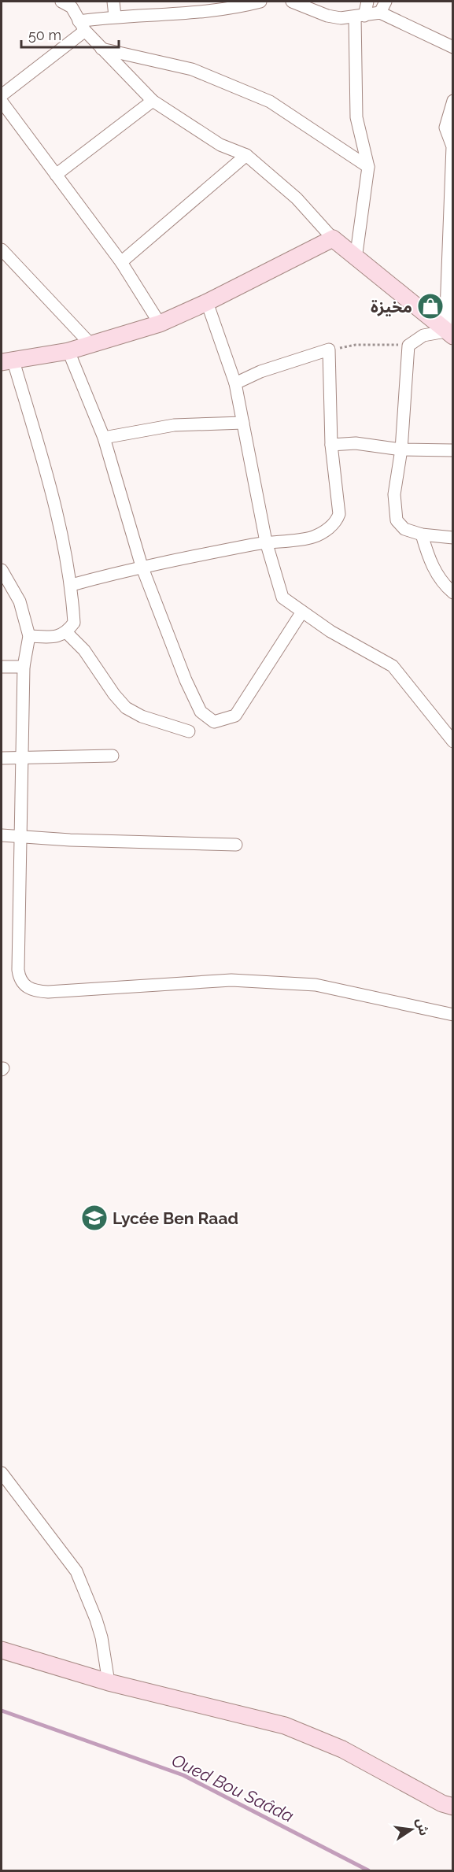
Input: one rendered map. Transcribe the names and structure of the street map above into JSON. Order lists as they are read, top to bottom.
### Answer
{
  "water": ["Oued Bou Saâda"],
  "places": {
    "shop": ["مخيزة"],
    "school or university": ["Lycée Ben Raad"]
  },
  "scale_bar": "50 m",
  "north": "right"
}
